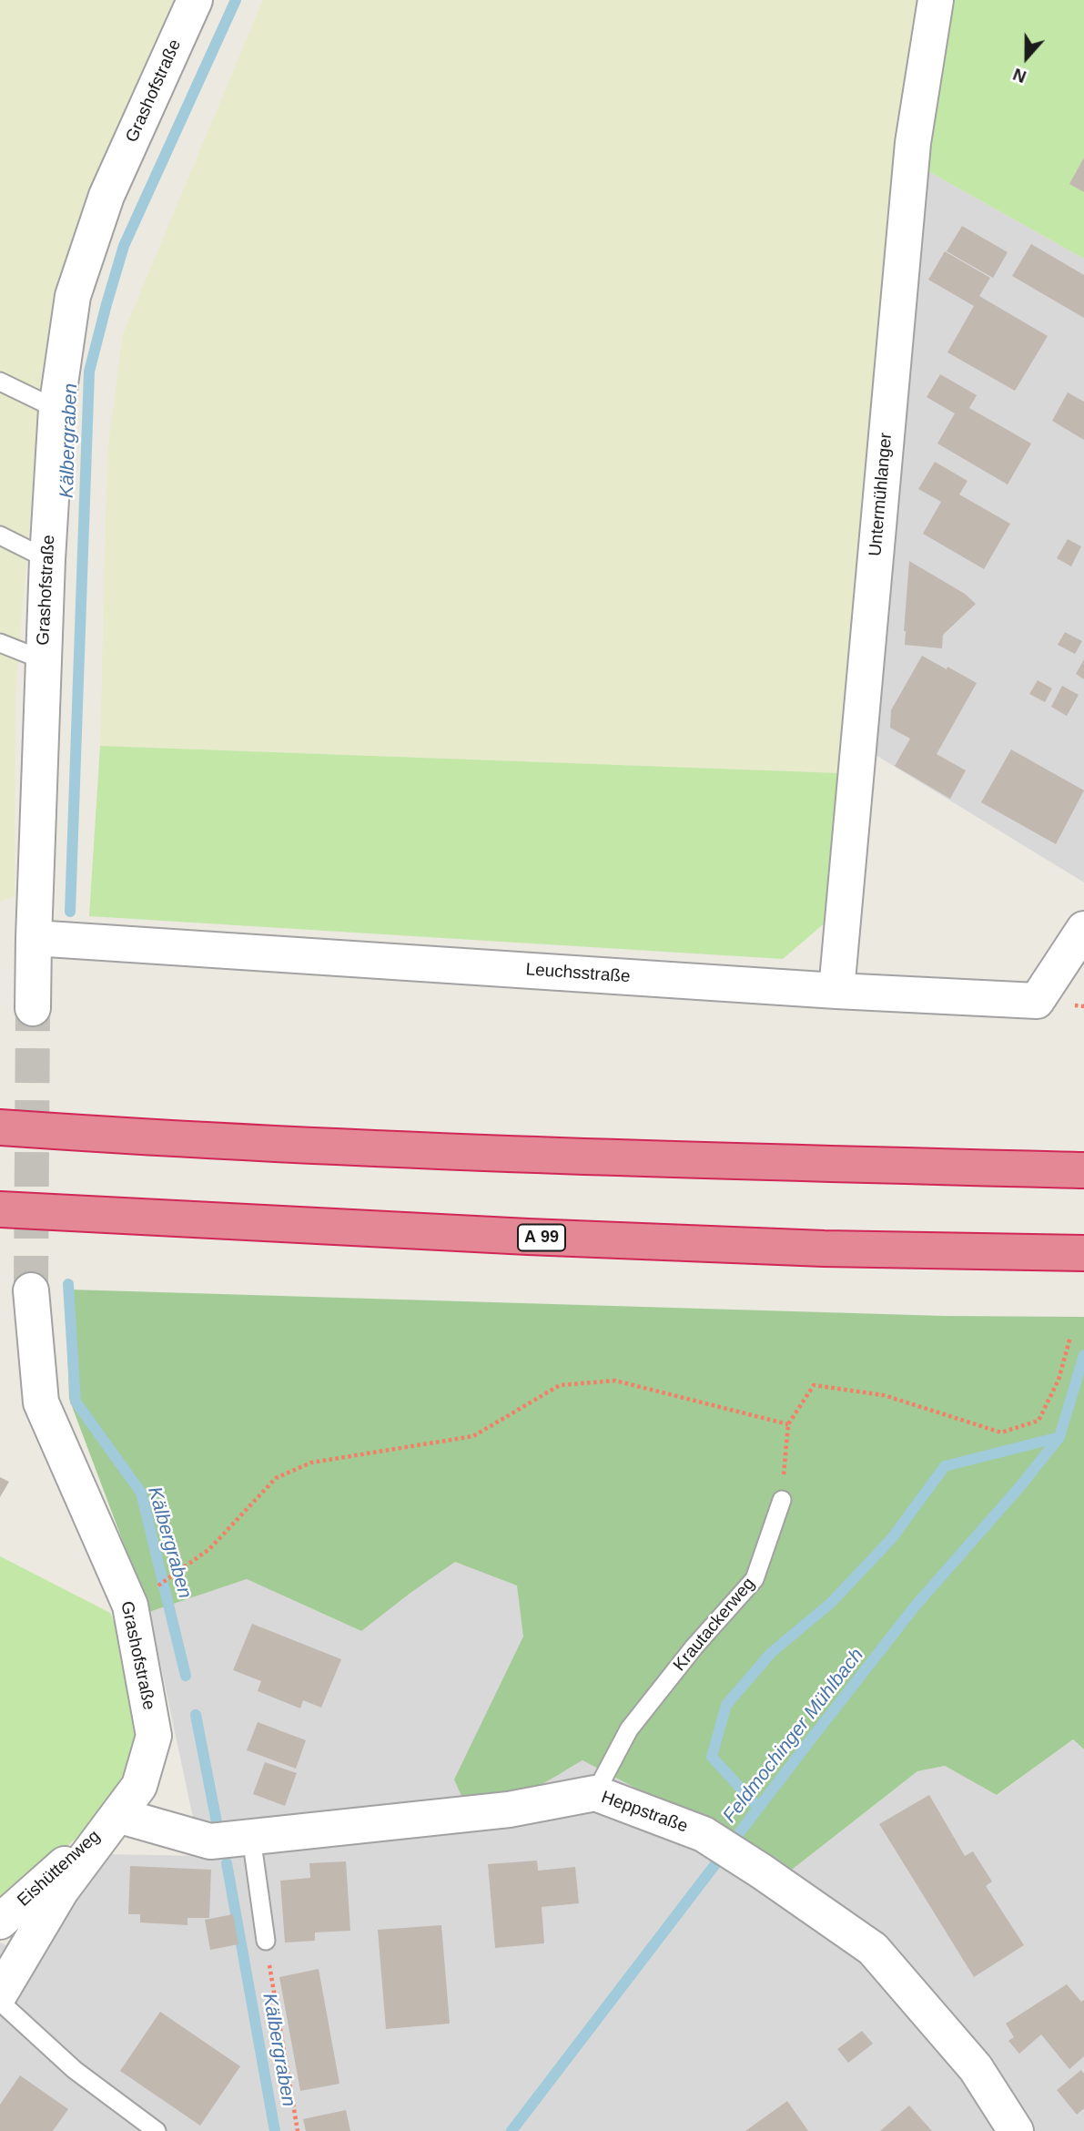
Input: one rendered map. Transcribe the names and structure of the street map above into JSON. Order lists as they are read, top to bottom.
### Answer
{
  "streets": {
    "highway": ["A 99"],
    "street": [
      "Grashofstraße",
      "Untermühlanger",
      "Leuchsstraße",
      "Heppstraße",
      "Eishüttenweg"
    ],
    "lane": ["Krautackerweg"]
  },
  "crossings": [
    ["Grashofstraße", "Leuchsstraße"],
    ["Grashofstraße", "Heppstraße"],
    ["Grashofstraße", "Eishüttenweg"],
    ["Untermühlanger", "Leuchsstraße"],
    ["Krautackerweg", "Heppstraße"],
    ["Heppstraße", "Eishüttenweg"]
  ],
  "water": ["Kälbergraben", "Feldmochinger Mühlbach"],
  "north": "bottom"
}
